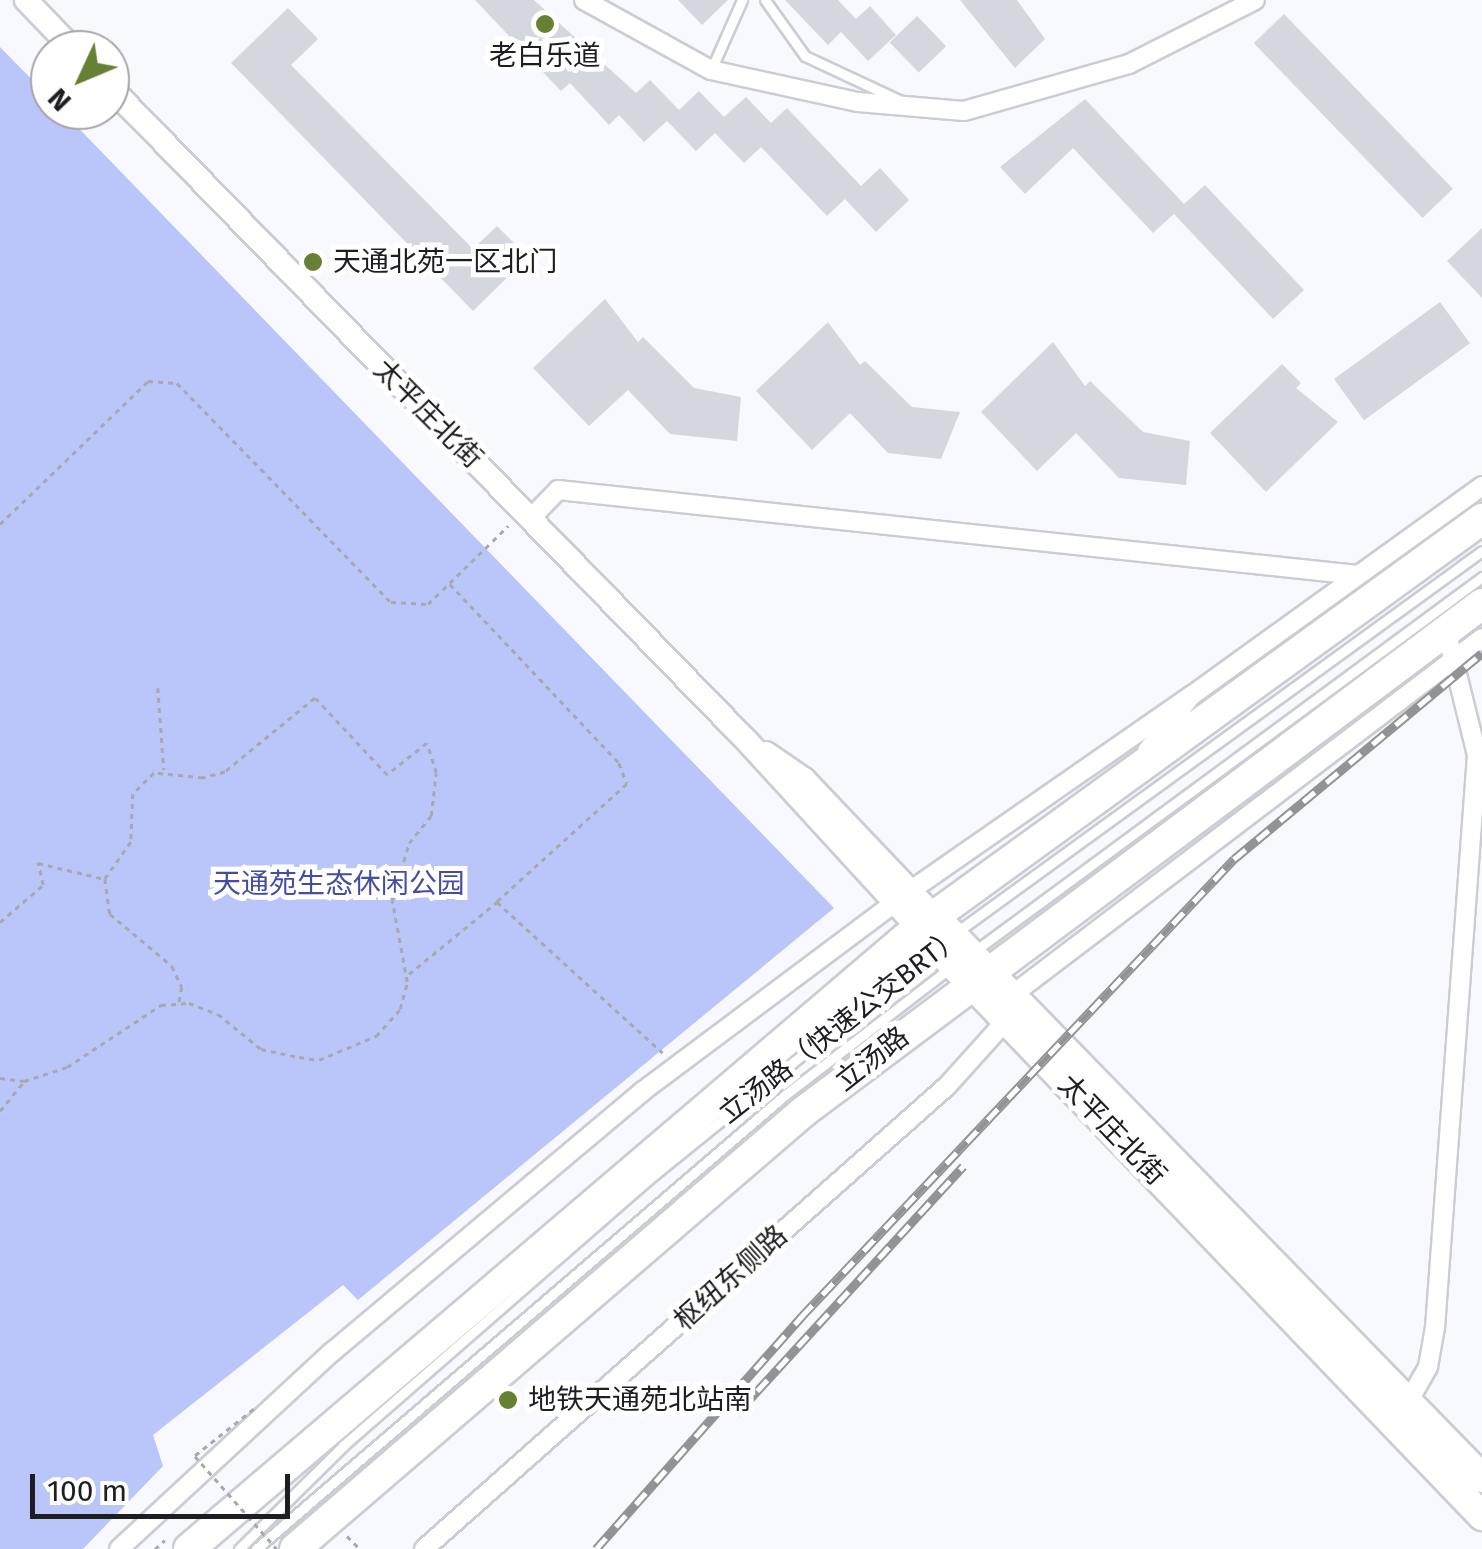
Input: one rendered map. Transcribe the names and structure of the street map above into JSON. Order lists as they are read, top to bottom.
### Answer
{
  "streets": {
    "main road": ["太平庄北街", "立汤路"],
    "street": ["枢纽东侧路"],
    "lane": ["立汤路（快速公交BRT）"]
  },
  "crossings": [
    ["太平庄北街", "立汤路（快速公交BRT）"],
    ["太平庄北街", "立汤路"],
    ["太平庄北街", "枢纽东侧路"],
    ["立汤路（快速公交BRT）", "立汤路"]
  ],
  "parks": ["天通苑生态休闲公园"],
  "places": ["老白乐道", "天通北苑一区北门", "地铁天通苑北站南"],
  "scale_bar": "100 m",
  "north": "bottom left"
}
